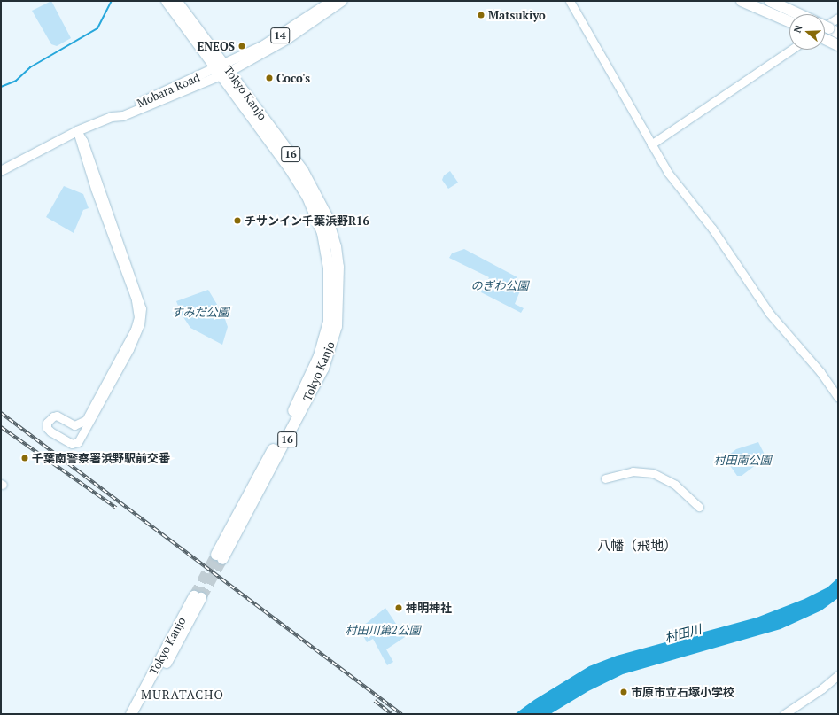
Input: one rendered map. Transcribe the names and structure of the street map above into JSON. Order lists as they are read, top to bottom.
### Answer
{
  "streets": {
    "highway": ["Tokyo Kanjo", "16"],
    "main road": ["14"]
  },
  "crossings": [
    ["14", "Tokyo Kanjo"],
    ["14", "16"],
    ["Tokyo Kanjo", "16"]
  ],
  "districts": ["八幡（飛地）", "MURATACHO"],
  "water": ["村田川"],
  "parks": [
    "のぎわ公園",
    "すみだ公園",
    "村田南公園",
    "村田川第2公園"
  ],
  "places": [
    "Matsukiyo",
    "ENEOS",
    "Coco's",
    "チサンイン千葉浜野R16",
    "千葉南警察署浜野駅前交番",
    "神明神社",
    "市原市立石塚小学校"
  ],
  "north": "left"
}
